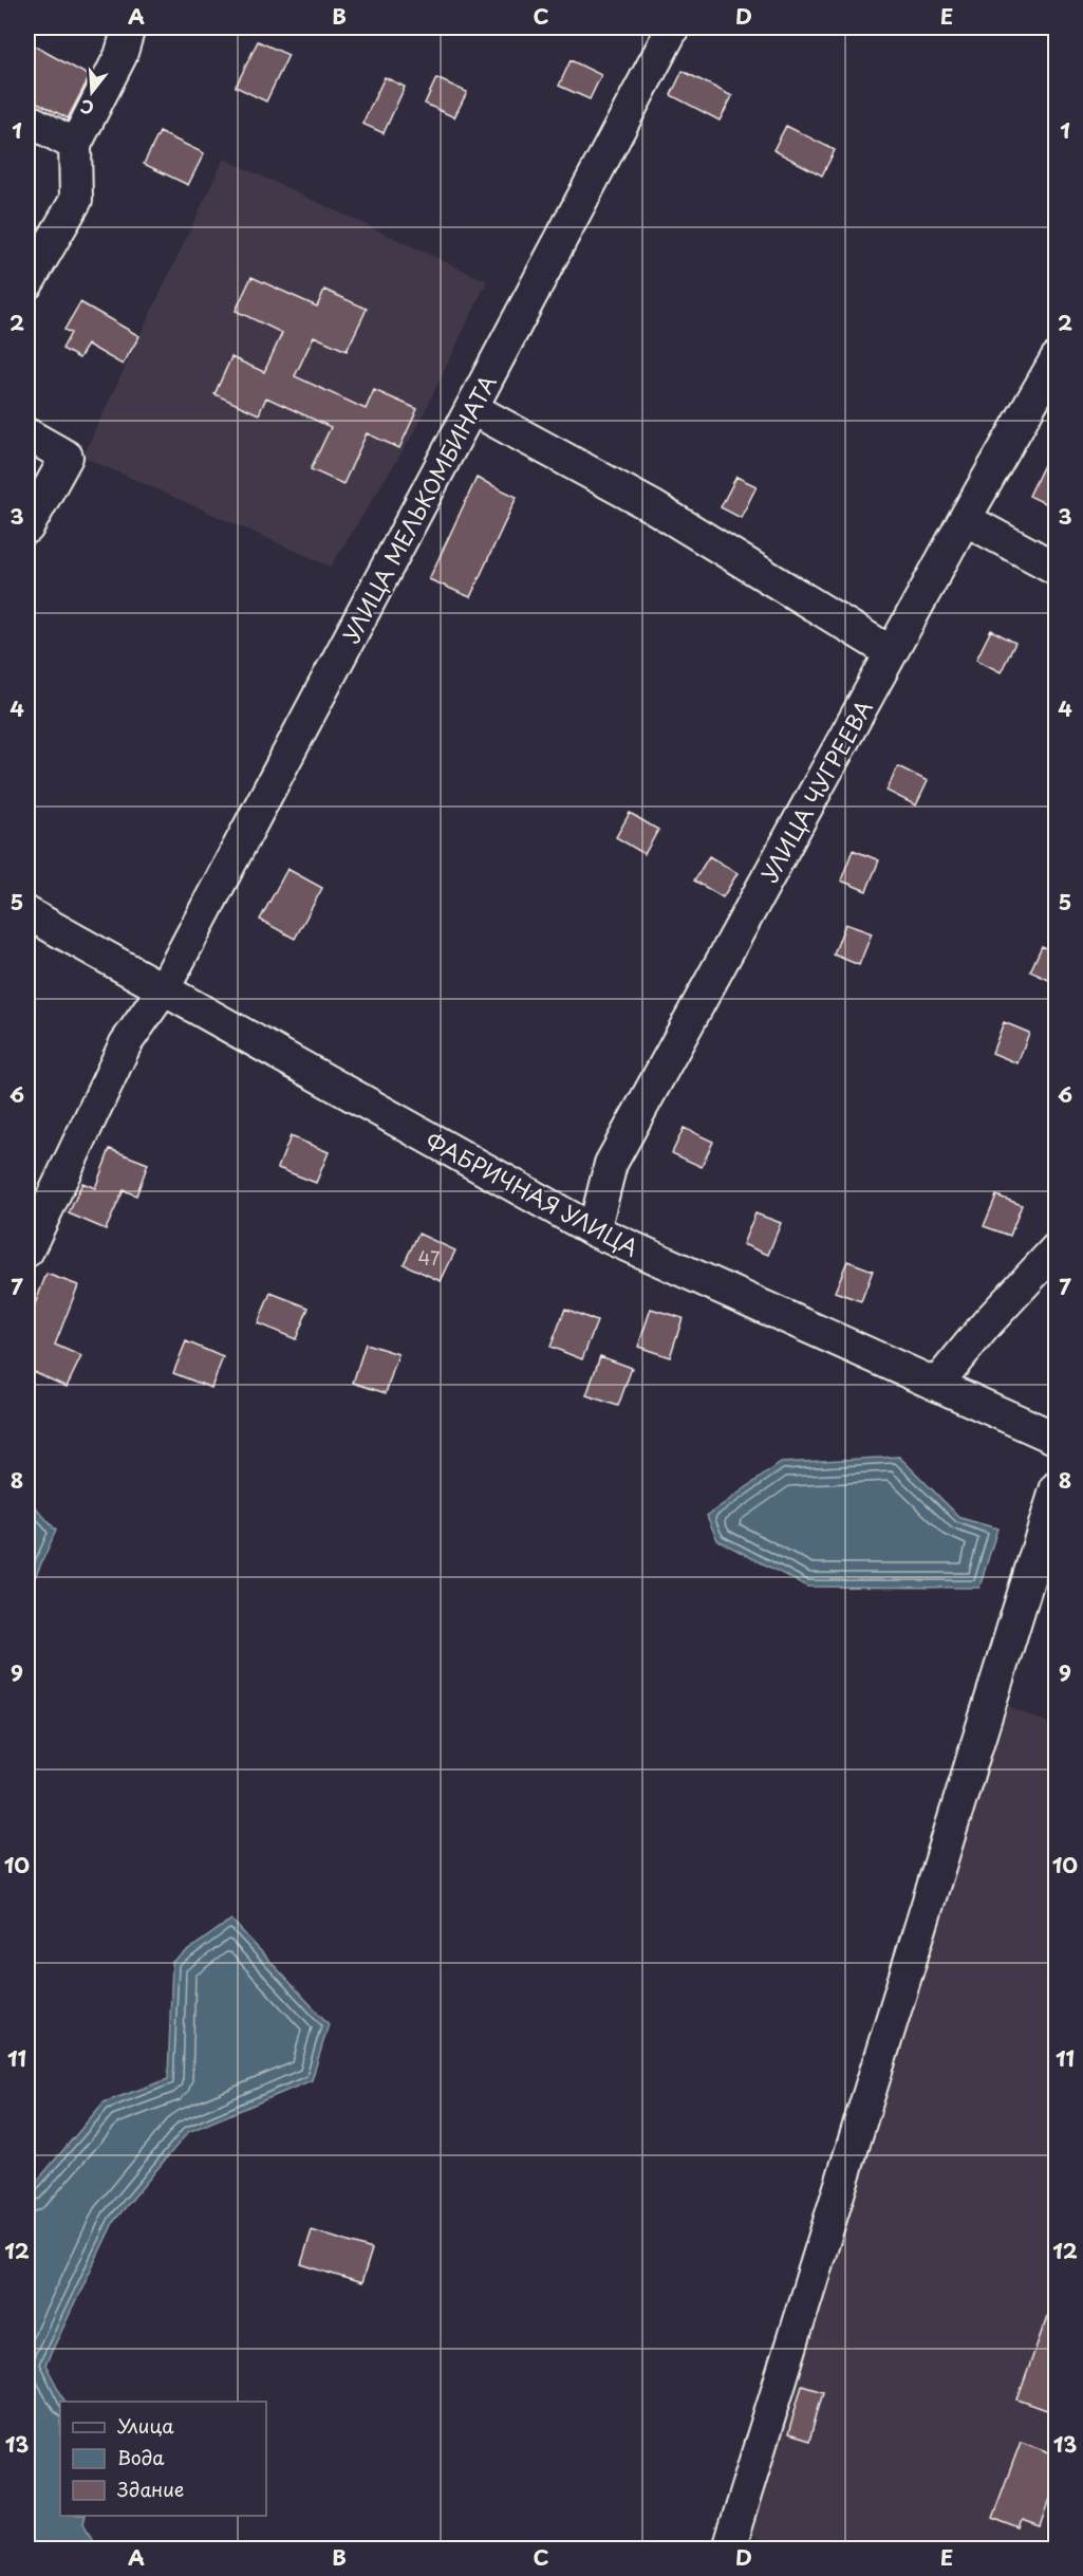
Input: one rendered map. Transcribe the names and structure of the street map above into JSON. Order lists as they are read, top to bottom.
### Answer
{
  "streets": {
    "street": ["УЛИЦА МЕЛЬКОМБИНАТА", "УЛИЦА ЧУГРЕЕВА", "ФАБРИЧНАЯ УЛИЦА"]
  },
  "crossings": [
    ["УЛИЦА МЕЛЬКОМБИНАТА", "ФАБРИЧНАЯ УЛИЦА"],
    ["УЛИЦА ЧУГРЕЕВА", "ФАБРИЧНАЯ УЛИЦА"]
  ],
  "house_numbers": ["47"],
  "legend": ["Улица", "Вода", "Здание"],
  "north": "bottom",
  "grid": {
    "columns": [
      "A",
      "B",
      "C",
      "D",
      "E"
    ],
    "rows": [
      "1",
      "2",
      "3",
      "4",
      "5",
      "6",
      "7",
      "8",
      "9",
      "10",
      "11",
      "12",
      "13"
    ]
  }
}
